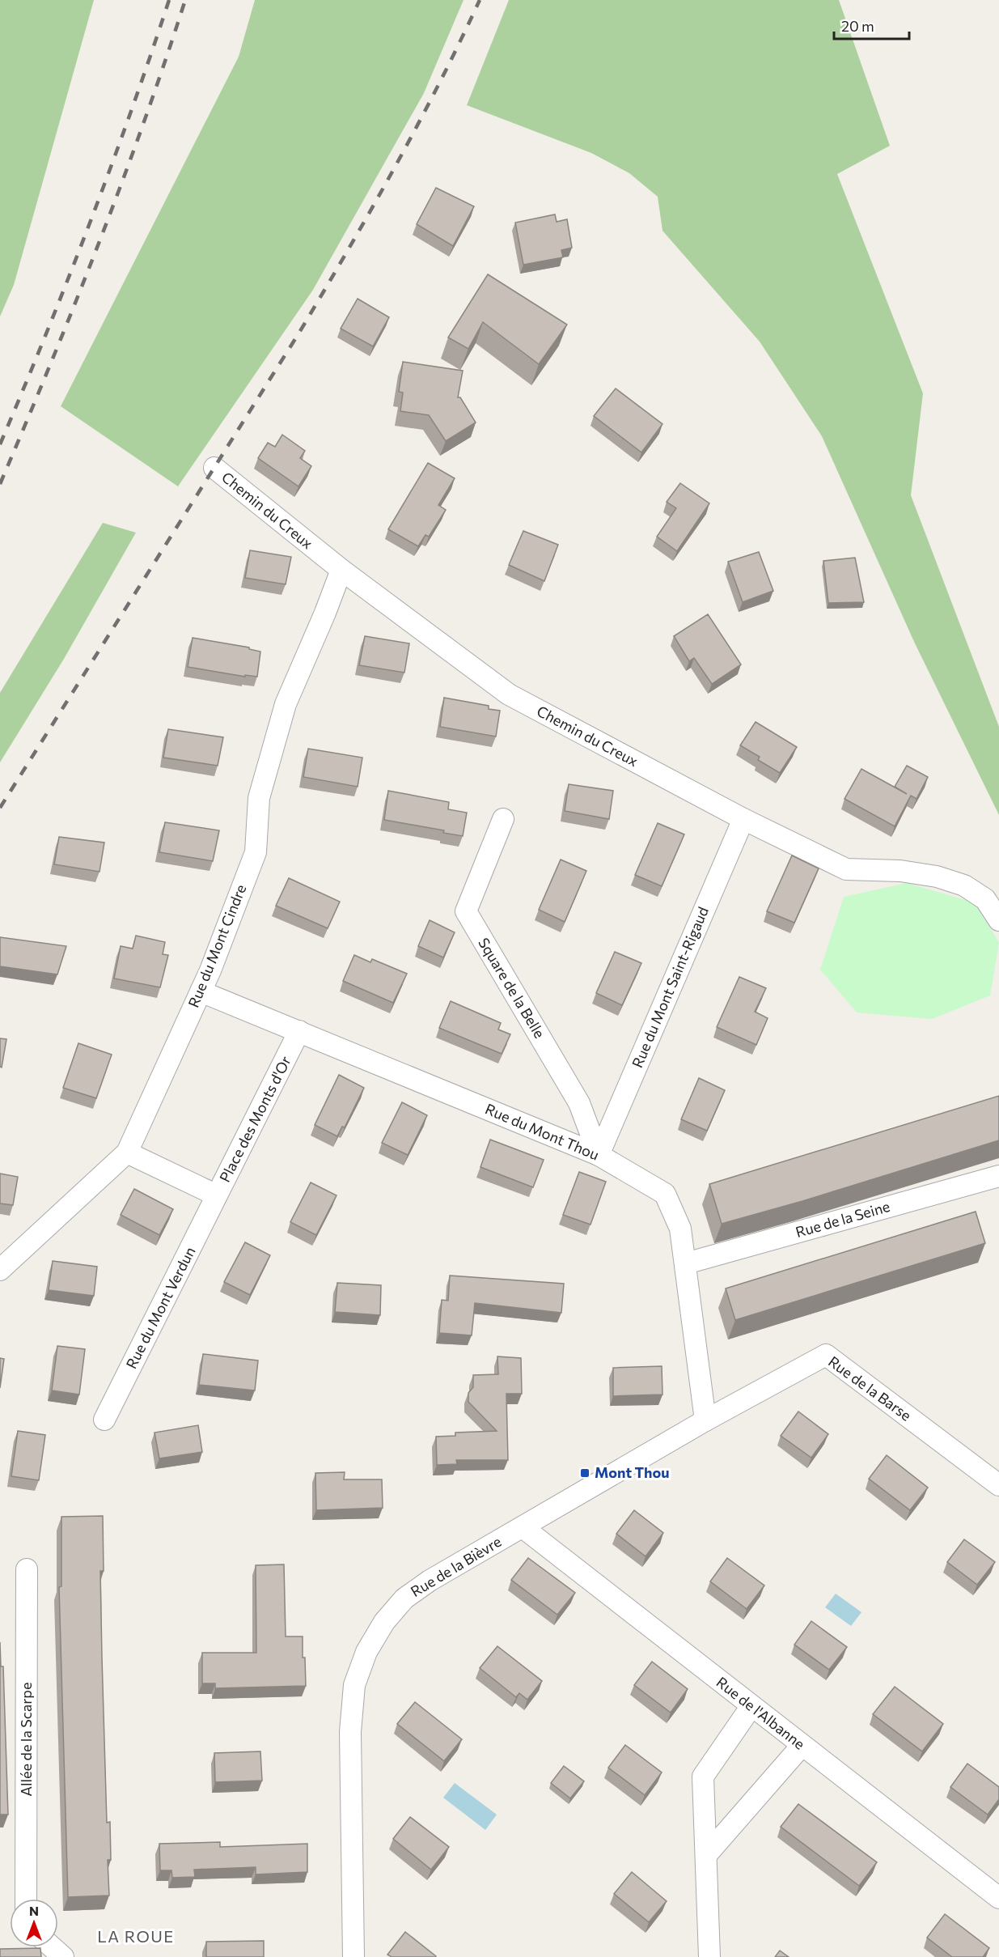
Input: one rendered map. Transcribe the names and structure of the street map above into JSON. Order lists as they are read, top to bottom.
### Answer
{
  "streets": {
    "street": [
      "Chemin du Creux",
      "Rue du Mont Cindre",
      "Rue du Mont Saint-Rigaud",
      "Square de la Belle",
      "Place des Monts d'Or",
      "Rue du Mont Thou",
      "Rue de la Seine",
      "Rue du Mont Verdun",
      "Rue de la Barse",
      "Rue de la Bièvre",
      "Rue de l'Albanne",
      "Allée de la Scarpe"
    ]
  },
  "crossings": [
    ["Chemin du Creux", "Rue du Mont Cindre"],
    ["Chemin du Creux", "Rue du Mont Saint-Rigaud"],
    ["Rue du Mont Cindre", "Place des Monts d'Or"],
    ["Rue du Mont Cindre", "Rue du Mont Thou"],
    ["Rue du Mont Saint-Rigaud", "Square de la Belle"],
    ["Rue du Mont Saint-Rigaud", "Rue du Mont Thou"],
    ["Square de la Belle", "Rue du Mont Thou"],
    ["Place des Monts d'Or", "Rue du Mont Thou"],
    ["Place des Monts d'Or", "Rue du Mont Verdun"],
    ["Rue du Mont Thou", "Rue de la Seine"],
    ["Rue du Mont Thou", "Rue de la Barse"],
    ["Rue du Mont Thou", "Rue de la Bièvre"],
    ["Rue de la Barse", "Rue de la Bièvre"],
    ["Rue de la Bièvre", "Rue de l'Albanne"]
  ],
  "districts": ["LA ROUE"],
  "places": {
    "transit": ["Mont Thou"]
  },
  "scale_bar": "20 m",
  "north": "top"
}
